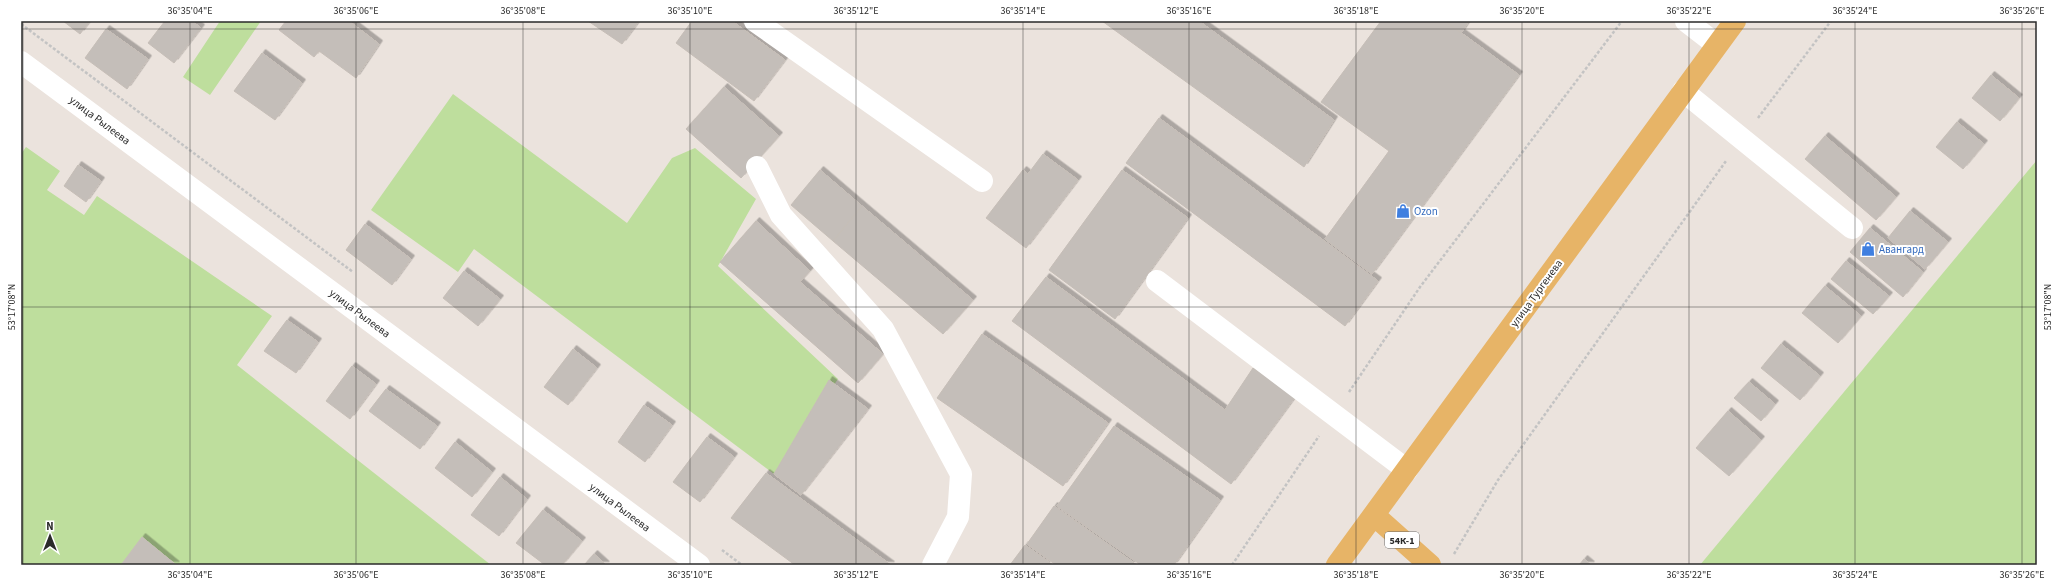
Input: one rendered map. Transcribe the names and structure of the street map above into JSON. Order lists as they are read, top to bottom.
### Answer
{
  "streets": {
    "main road": ["улица Тургенева", "54К-1"],
    "street": ["улица Рылеева"]
  },
  "crossings": [
    ["улица Тургенева", "54К-1"]
  ],
  "places": {
    "shop": ["Ozon", "Авангард"]
  },
  "north": "top",
  "coordinates": [
    "36°35'04\"E",
    "36°35'06\"E",
    "36°35'08\"E",
    "36°35'10\"E",
    "36°35'12\"E",
    "36°35'14\"E",
    "36°35'16\"E",
    "36°35'18\"E",
    "36°35'20\"E",
    "36°35'22\"E",
    "36°35'24\"E",
    "36°35'26\"E",
    "53°17'08\"N"
  ]
}
